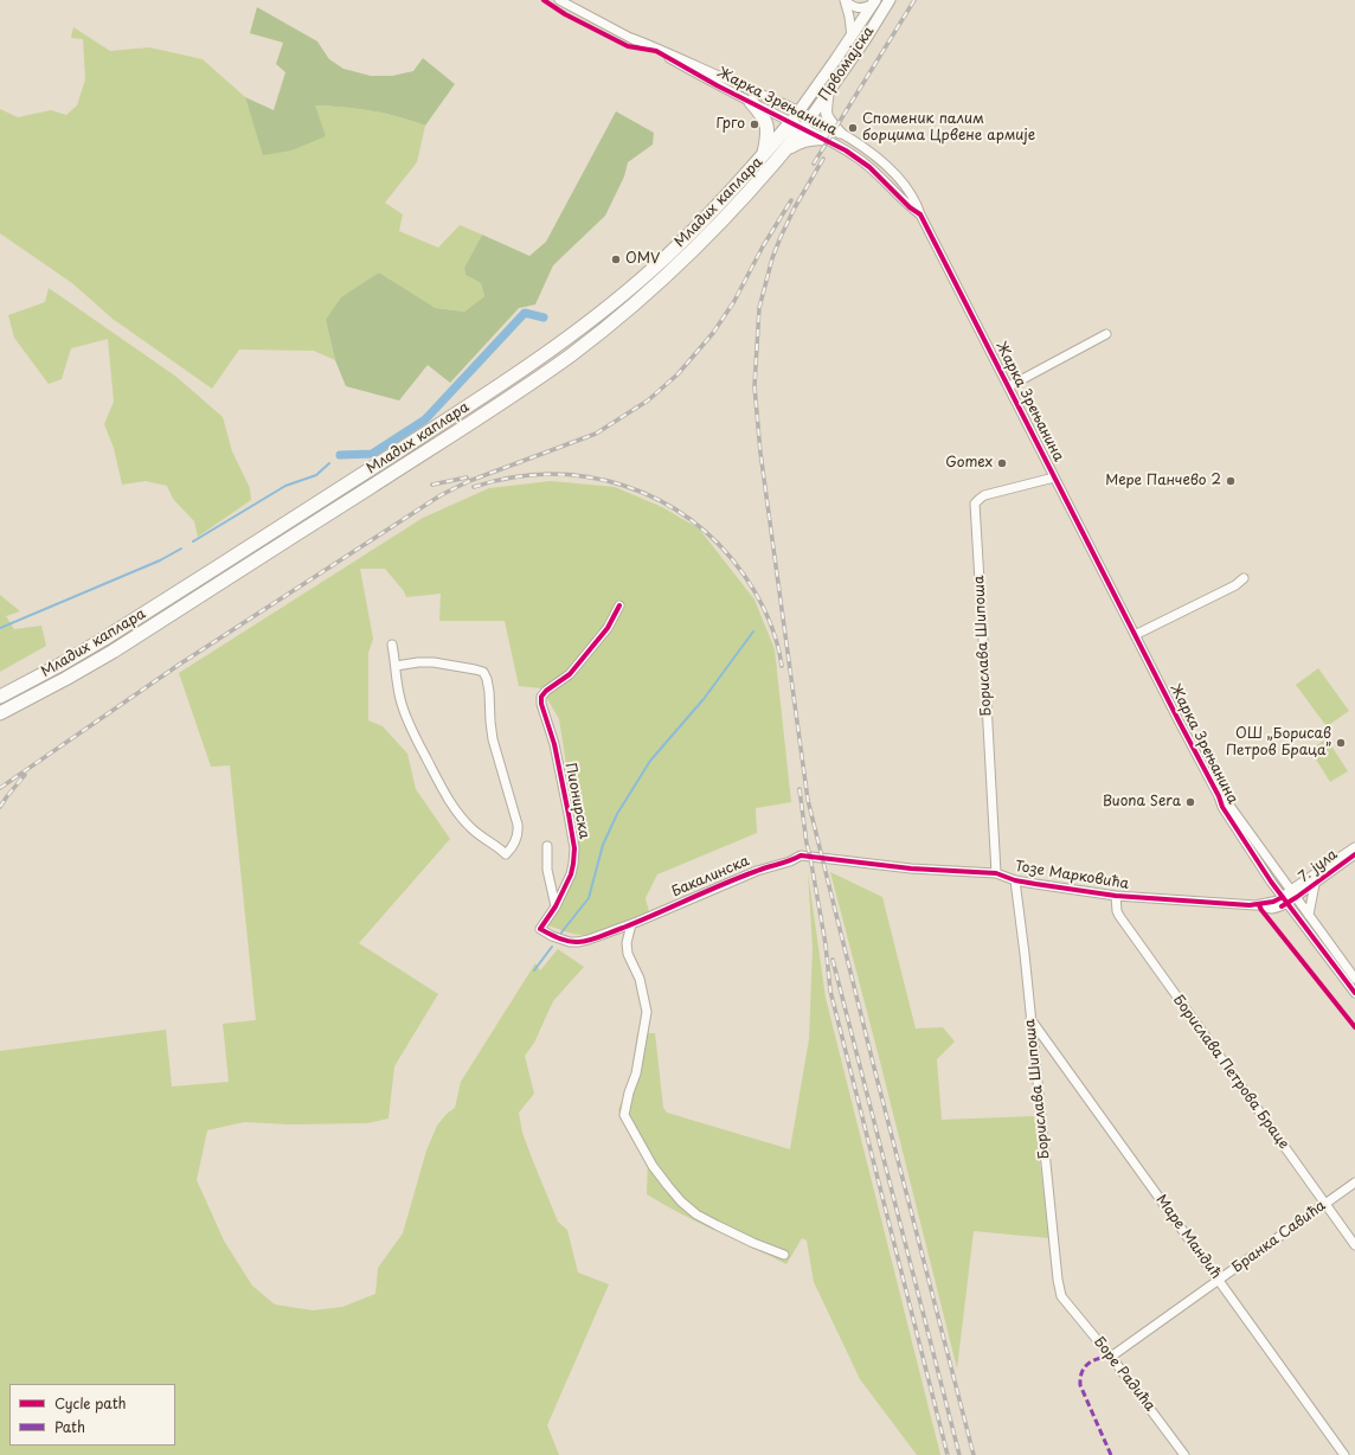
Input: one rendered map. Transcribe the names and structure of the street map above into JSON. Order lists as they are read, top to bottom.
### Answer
{
  "streets": {
    "highway": ["Младих каплара"],
    "main road": ["Првомајска"],
    "street": [
      "Жарка Зрењанина",
      "Борислава Шипоша",
      "Пионирска",
      "7. јула",
      "Тозе Марковића",
      "Бакалинска",
      "Борислава Петрова Браце",
      "Маре Мандић",
      "Бранка Савића",
      "Боре Радића"
    ]
  },
  "crossings": [
    ["Првомајска", "Жарка Зрењанина"],
    ["Првомајска", "Младих каплара"],
    ["Жарка Зрењанина", "Младих каплара"],
    ["Жарка Зрењанина", "Борислава Шипоша"],
    ["Жарка Зрењанина", "7. јула"],
    ["Жарка Зрењанина", "Тозе Марковића"],
    ["Борислава Шипоша", "Тозе Марковића"],
    ["Борислава Шипоша", "Маре Мандић"],
    ["Борислава Шипоша", "Боре Радића"],
    ["Пионирска", "Бакалинска"],
    ["7. јула", "Тозе Марковића"],
    ["Тозе Марковића", "Бакалинска"],
    ["Тозе Марковића", "Борислава Петрова Браце"],
    ["Борислава Петрова Браце", "Бранка Савића"],
    ["Маре Мандић", "Бранка Савића"],
    ["Бранка Савића", "Боре Радића"]
  ],
  "places": [
    "Грго",
    "Споменик палим борцима Црвене армије",
    "OMV",
    "Gomex",
    "Мере Панчево 2",
    "ОШ „Борисав Петров Браца”",
    "Buona Sera"
  ],
  "legend": ["Cycle path", "Path"]
}
